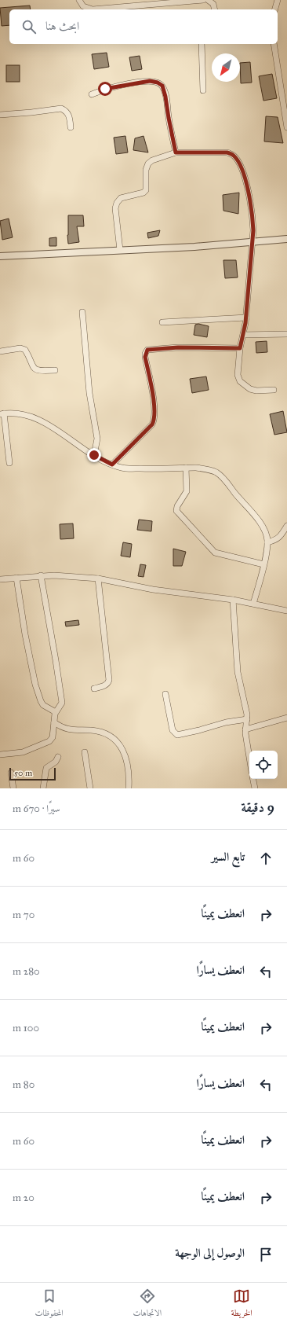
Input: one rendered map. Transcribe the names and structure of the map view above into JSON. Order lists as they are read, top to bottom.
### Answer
{
  "scale_bar": "50 m",
  "north": "bottom left",
  "page": {
    "search": "ابحث هنا",
    "scale": "50 m",
    "heading": ["9 دقيقة", "سيرًا · 670 m"],
    "list": [
      ["تابع السير", "60 m"],
      ["انعطف يمينًا", "70 m"],
      ["انعطف يسارًا", "280 m"],
      ["انعطف يمينًا", "100 m"],
      ["انعطف يسارًا", "80 m"],
      ["انعطف يمينًا", "60 m"],
      ["انعطف يمينًا", "20 m"],
      "الوصول إلى الوجهة"
    ],
    "nav": ["الخريطة", "الاتجاهات", "المحفوظات"]
  }
}
